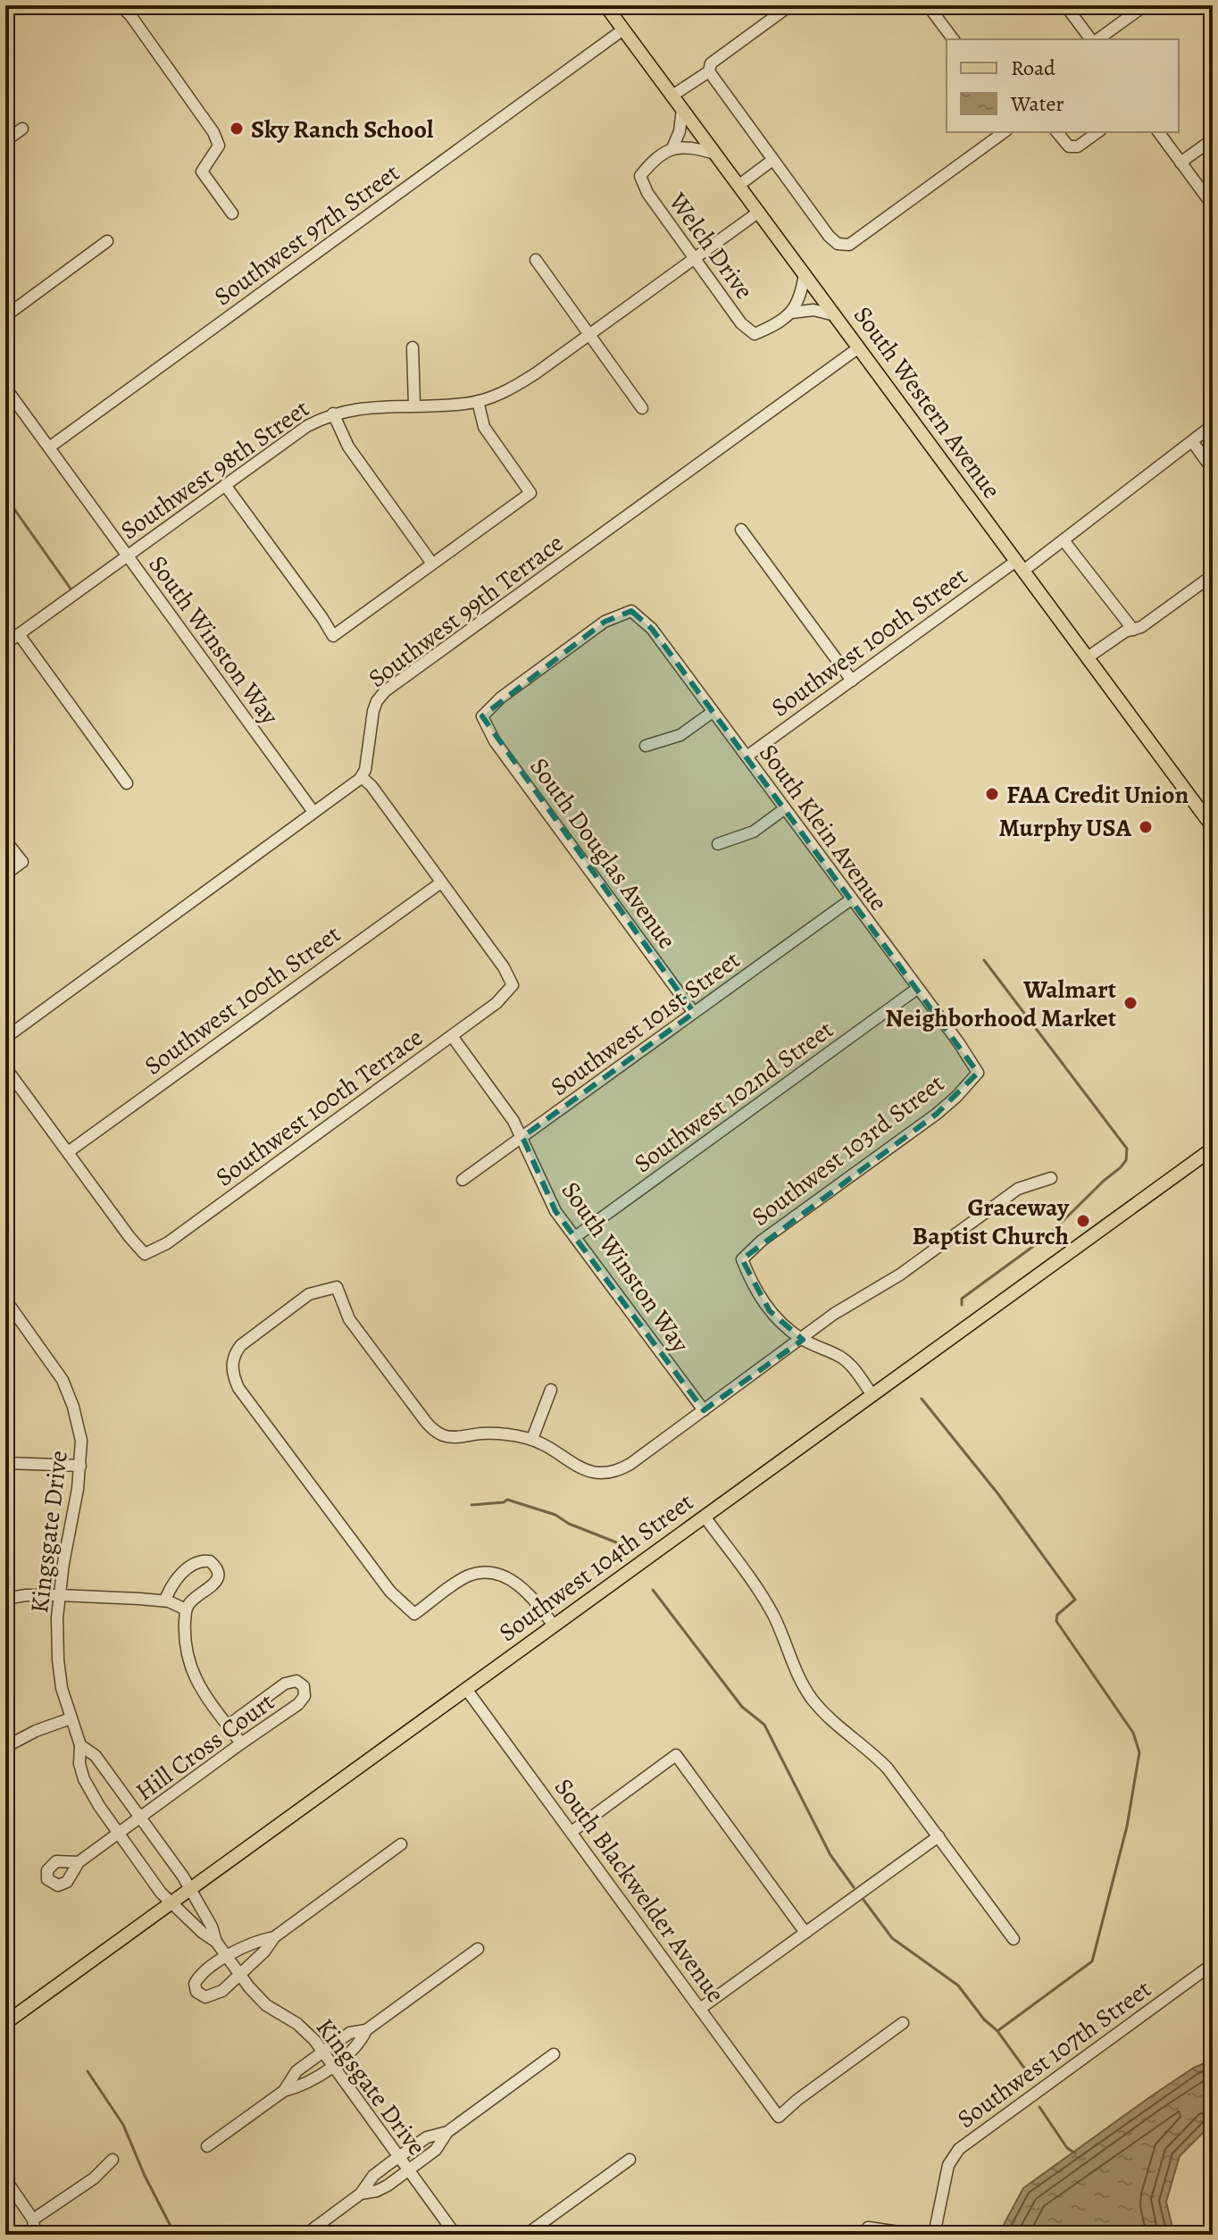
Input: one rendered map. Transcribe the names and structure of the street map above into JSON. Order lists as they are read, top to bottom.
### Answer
{
  "streets": {
    "main road": ["South Western Avenue", "Southwest 104th Street"],
    "street": [
      "Southwest 97th Street",
      "Welch Drive",
      "Southwest 98th Street",
      "Southwest 99th Terrace",
      "South Winston Way",
      "Southwest 100th Street",
      "South Klein Avenue",
      "South Douglas Avenue",
      "Southwest 101st Street",
      "Southwest 102nd Street",
      "Southwest 100th Terrace",
      "Southwest 103rd Street",
      "Kingsgate Drive",
      "Hill Cross Court",
      "South Blackwelder Avenue",
      "Southwest 107th Street"
    ]
  },
  "crossings": [
    ["Southwest 97th Street", "South Western Avenue"],
    ["Southwest 97th Street", "South Winston Way"],
    ["Welch Drive", "Southwest 98th Street"],
    ["South Western Avenue", "Southwest 98th Street"],
    ["South Western Avenue", "Southwest 99th Terrace"],
    ["South Western Avenue", "Southwest 100th Street"],
    ["Southwest 98th Street", "South Winston Way"],
    ["South Winston Way", "Southwest 101st Street"],
    ["South Winston Way", "Southwest 102nd Street"],
    ["South Winston Way", "Southwest 100th Terrace"],
    ["Southwest 100th Street", "South Klein Avenue"],
    ["Southwest 100th Street", "Southwest 100th Terrace"],
    ["South Klein Avenue", "South Douglas Avenue"],
    ["South Klein Avenue", "Southwest 101st Street"],
    ["South Klein Avenue", "Southwest 102nd Street"],
    ["South Klein Avenue", "Southwest 103rd Street"],
    ["South Douglas Avenue", "Southwest 101st Street"],
    ["Kingsgate Drive", "Southwest 104th Street"],
    ["Kingsgate Drive", "Hill Cross Court"],
    ["Southwest 104th Street", "South Blackwelder Avenue"]
  ],
  "places": [
    "Sky Ranch School",
    "FAA Credit Union",
    "Murphy USA",
    "Walmart Neighborhood Market",
    "Graceway Baptist Church"
  ],
  "legend": ["Road", "Water"]
}
